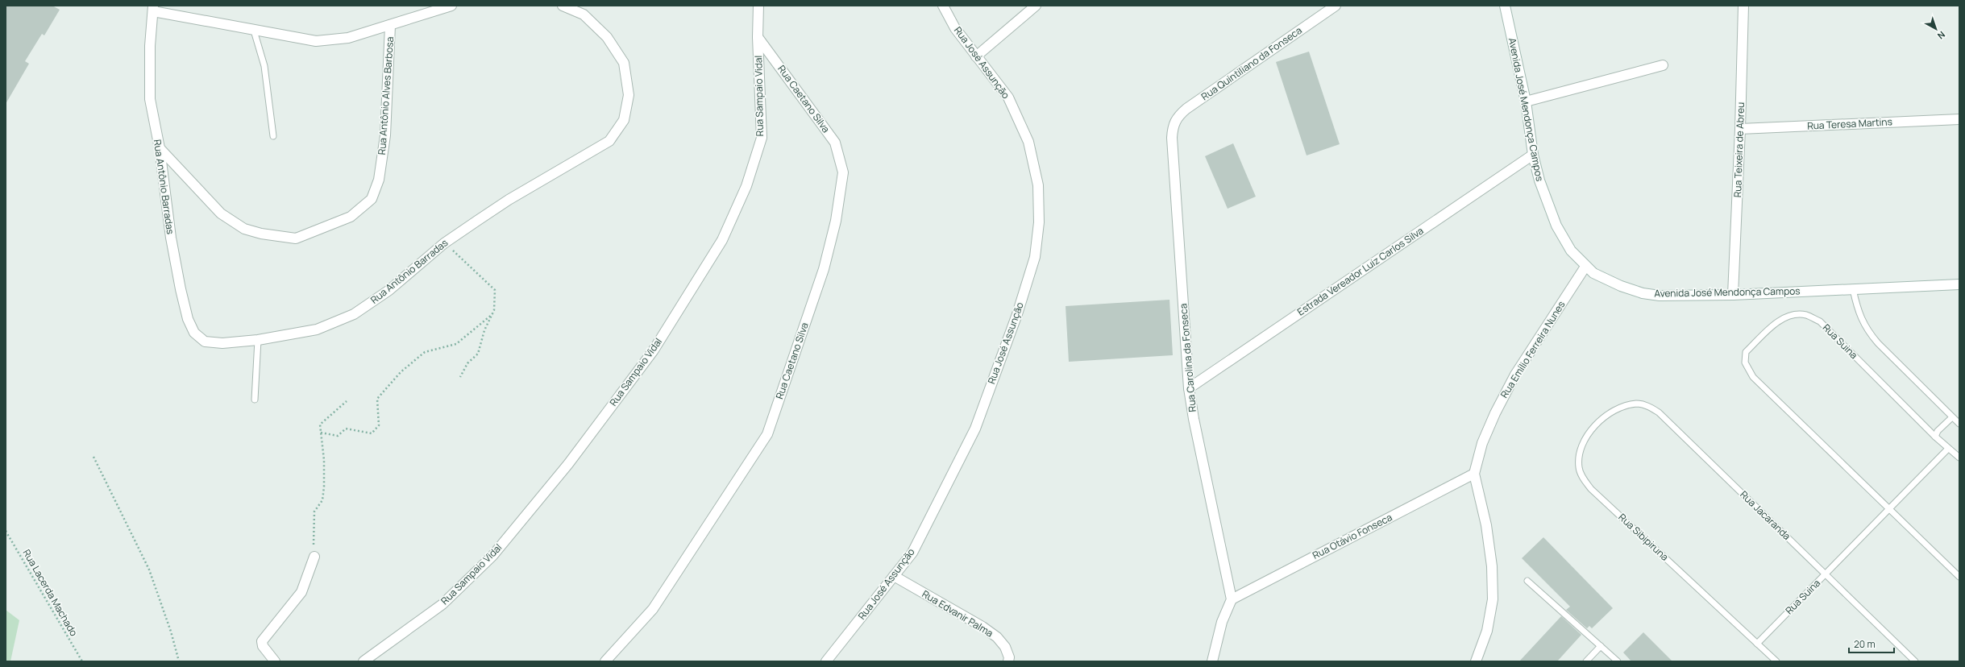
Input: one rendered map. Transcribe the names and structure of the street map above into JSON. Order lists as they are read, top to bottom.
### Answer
{
  "streets": {
    "street": [
      "Rua José Assunção",
      "Rua Quintiliano da Fonseca",
      "Rua Antônio Alves Barbosa",
      "Rua Sampaio Vidal",
      "Rua Caetano Silva",
      "Avenida José Mendonça Campos",
      "Rua Teresa Martins",
      "Rua Teixeira de Abreu",
      "Rua Antônio Barradas",
      "Estrada Vereador Luiz Carlos Silva",
      "Rua Emílio Ferreira Nunes",
      "Rua Carolina da Fonseca",
      "Rua Otávio Fonseca",
      "Rua Edvanir Palma"
    ],
    "lane": ["Rua Suina", "Rua Jacaranda", "Rua Sibipiruna"],
    "path": ["Rua Lacerda Machado"]
  },
  "crossings": [
    ["Rua José Assunção", "Rua Edvanir Palma"],
    ["Rua Quintiliano da Fonseca", "Rua Carolina da Fonseca"],
    ["Rua Antônio Alves Barbosa", "Rua Antônio Barradas"],
    ["Rua Sampaio Vidal", "Rua Caetano Silva"],
    ["Avenida José Mendonça Campos", "Rua Teixeira de Abreu"],
    ["Avenida José Mendonça Campos", "Estrada Vereador Luiz Carlos Silva"],
    ["Avenida José Mendonça Campos", "Rua Emílio Ferreira Nunes"],
    ["Rua Teresa Martins", "Rua Teixeira de Abreu"],
    ["Estrada Vereador Luiz Carlos Silva", "Rua Carolina da Fonseca"],
    ["Rua Suina", "Rua Jacaranda"],
    ["Rua Suina", "Rua Sibipiruna"],
    ["Rua Emílio Ferreira Nunes", "Rua Otávio Fonseca"],
    ["Rua Carolina da Fonseca", "Rua Otávio Fonseca"],
    ["Rua Jacaranda", "Rua Sibipiruna"]
  ],
  "scale_bar": "20 m",
  "north": "bottom right"
}
